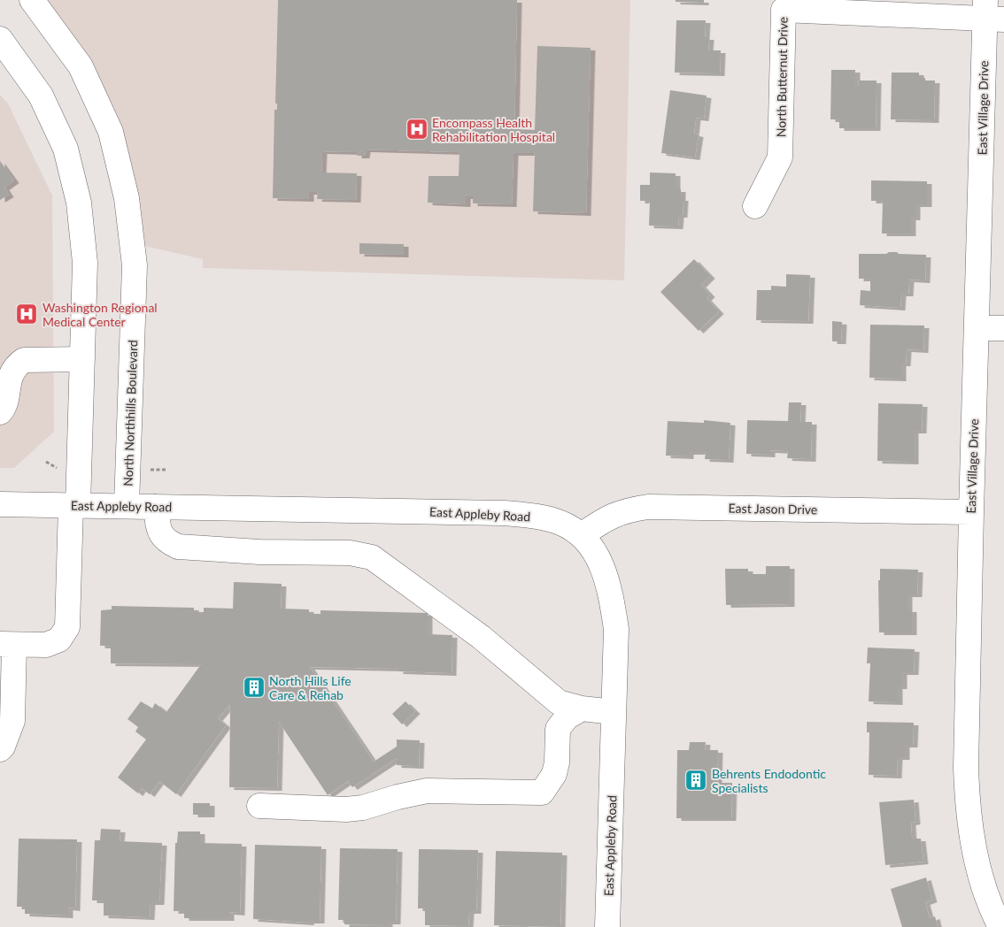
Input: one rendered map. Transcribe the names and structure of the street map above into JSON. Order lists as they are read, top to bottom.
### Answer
{
  "streets": {
    "street": [
      "North Butternut Drive",
      "East Village Drive",
      "North Northhills Boulevard",
      "East Appleby Road",
      "East Jason Drive"
    ]
  },
  "crossings": [
    ["North Butternut Drive", "East Village Drive"],
    ["East Village Drive", "East Jason Drive"],
    ["North Northhills Boulevard", "East Appleby Road"],
    ["East Appleby Road", "East Jason Drive"]
  ],
  "places": {
    "hospital": ["Encompass Health Rehabilitation Hospital", "Washington Regional Medical Center"],
    "building": ["North Hills Life Care & Rehab", "Behrents Endodontic Specialists"]
  }
}
